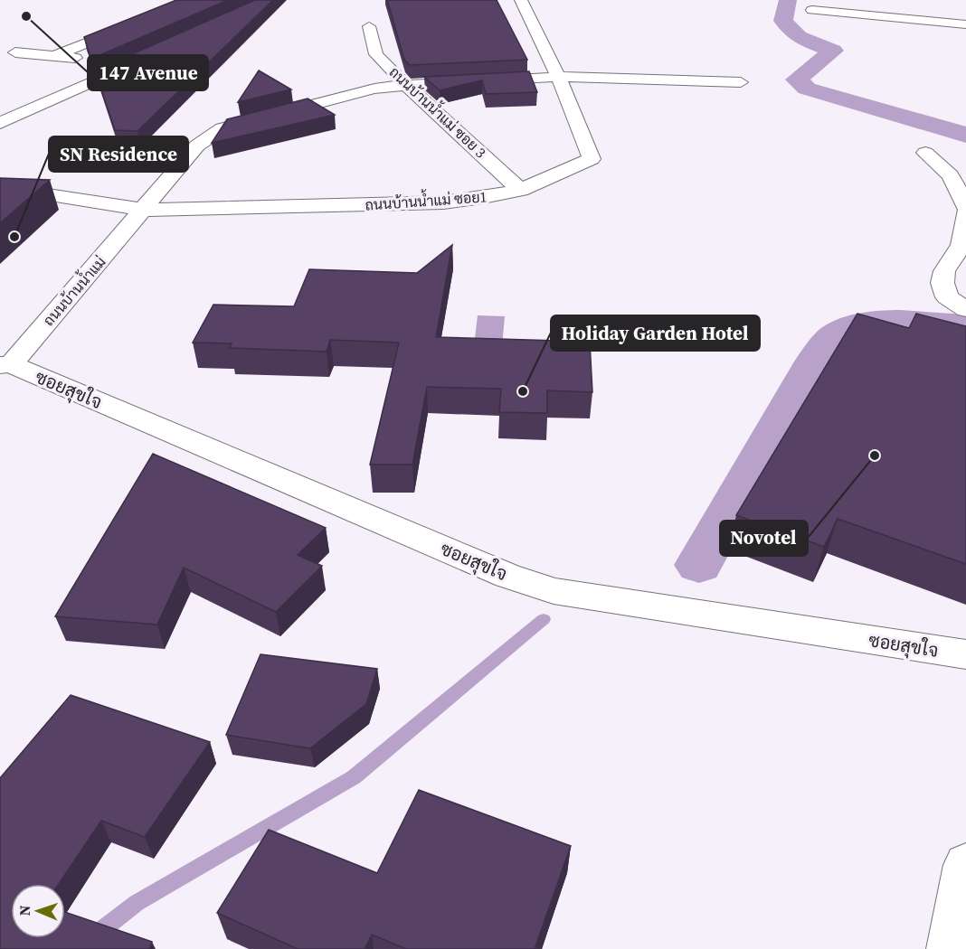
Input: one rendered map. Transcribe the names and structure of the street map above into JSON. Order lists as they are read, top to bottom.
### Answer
{
  "streets": {
    "street": [
      "ถนนบ้านน้ำแม่ ซอย 3",
      "ถนนบ้านน้ำแม่ ซอย1",
      "ถนนบ้านน้ำแม่",
      "ซอยสุขใจ"
    ]
  },
  "crossings": [
    ["ถนนบ้านน้ำแม่ ซอย 3", "ถนนบ้านน้ำแม่ ซอย1"],
    ["ถนนบ้านน้ำแม่ ซอย 3", "ถนนบ้านน้ำแม่"],
    ["ถนนบ้านน้ำแม่ ซอย1", "ถนนบ้านน้ำแม่"],
    ["ถนนบ้านน้ำแม่", "ซอยสุขใจ"]
  ],
  "places": [
    "147 Avenue",
    "SN Residence",
    "Holiday Garden Hotel",
    "Novotel"
  ],
  "north": "left"
}
